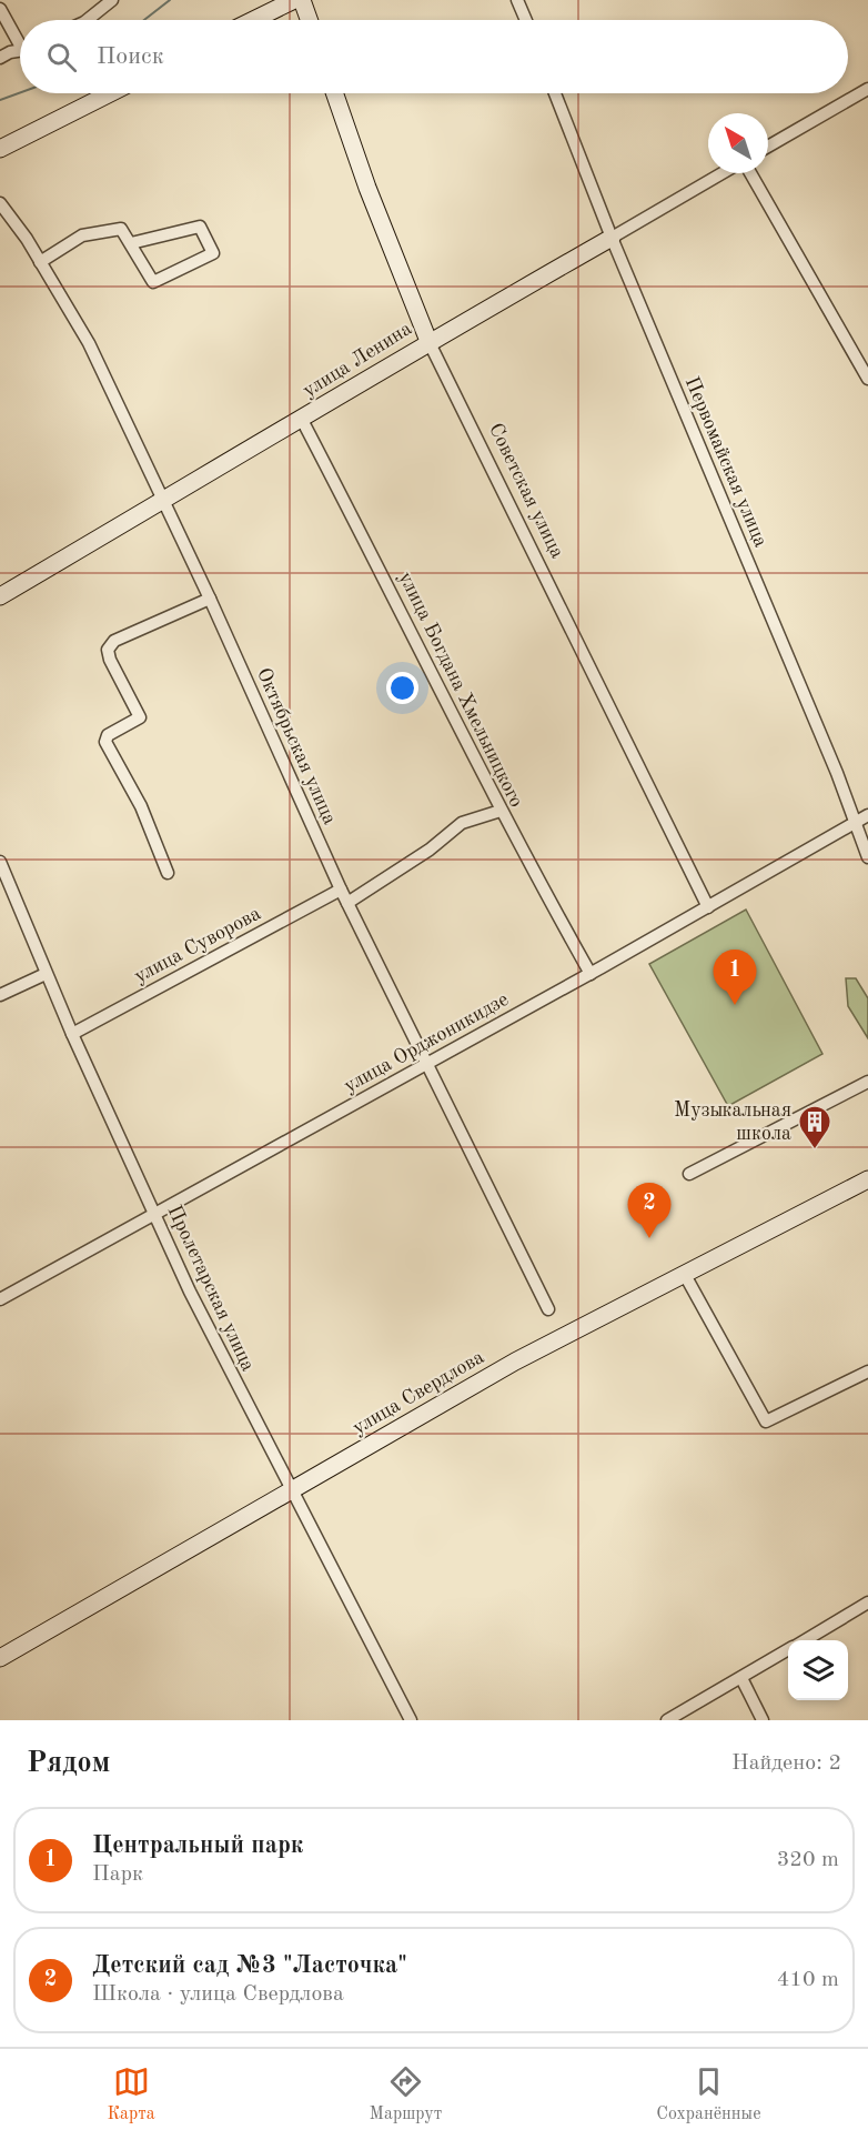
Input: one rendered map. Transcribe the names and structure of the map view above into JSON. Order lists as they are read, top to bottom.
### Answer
{
  "streets": {
    "street": [
      "улица Ленина",
      "Первомайская улица",
      "Советская улица",
      "улица Богдана Хмельницкого",
      "Октябрьская улица",
      "улица Суворова",
      "улица Орджоникидзе",
      "Пролетарская улица",
      "улица Свердлова"
    ]
  },
  "crossings": [
    ["улица Ленина", "Первомайская улица"],
    ["улица Ленина", "Советская улица"],
    ["улица Ленина", "улица Богдана Хмельницкого"],
    ["улица Ленина", "Октябрьская улица"],
    ["Первомайская улица", "улица Орджоникидзе"],
    ["Советская улица", "улица Орджоникидзе"],
    ["улица Богдана Хмельницкого", "улица Орджоникидзе"],
    ["Октябрьская улица", "улица Суворова"],
    ["Октябрьская улица", "улица Орджоникидзе"],
    ["улица Суворова", "Пролетарская улица"],
    ["улица Орджоникидзе", "Пролетарская улица"],
    ["Пролетарская улица", "улица Свердлова"]
  ],
  "places": {
    "building": ["Музыкальная школа"]
  },
  "north": "top left",
  "page": {
    "search": "Поиск",
    "pins": ["1", "2"],
    "heading": ["Рядом", "Найдено: 2"],
    "list": [
      {
        "mark": "1",
        "name": "Центральный парк",
        "note": "Парк",
        "value": "320 m"
      },
      {
        "mark": "2",
        "name": "Детский сад №3 \"Ласточка\"",
        "note": "Школа · улица Свердлова",
        "value": "410 m"
      }
    ],
    "nav": ["Карта", "Маршрут", "Сохранённые"]
  }
}
